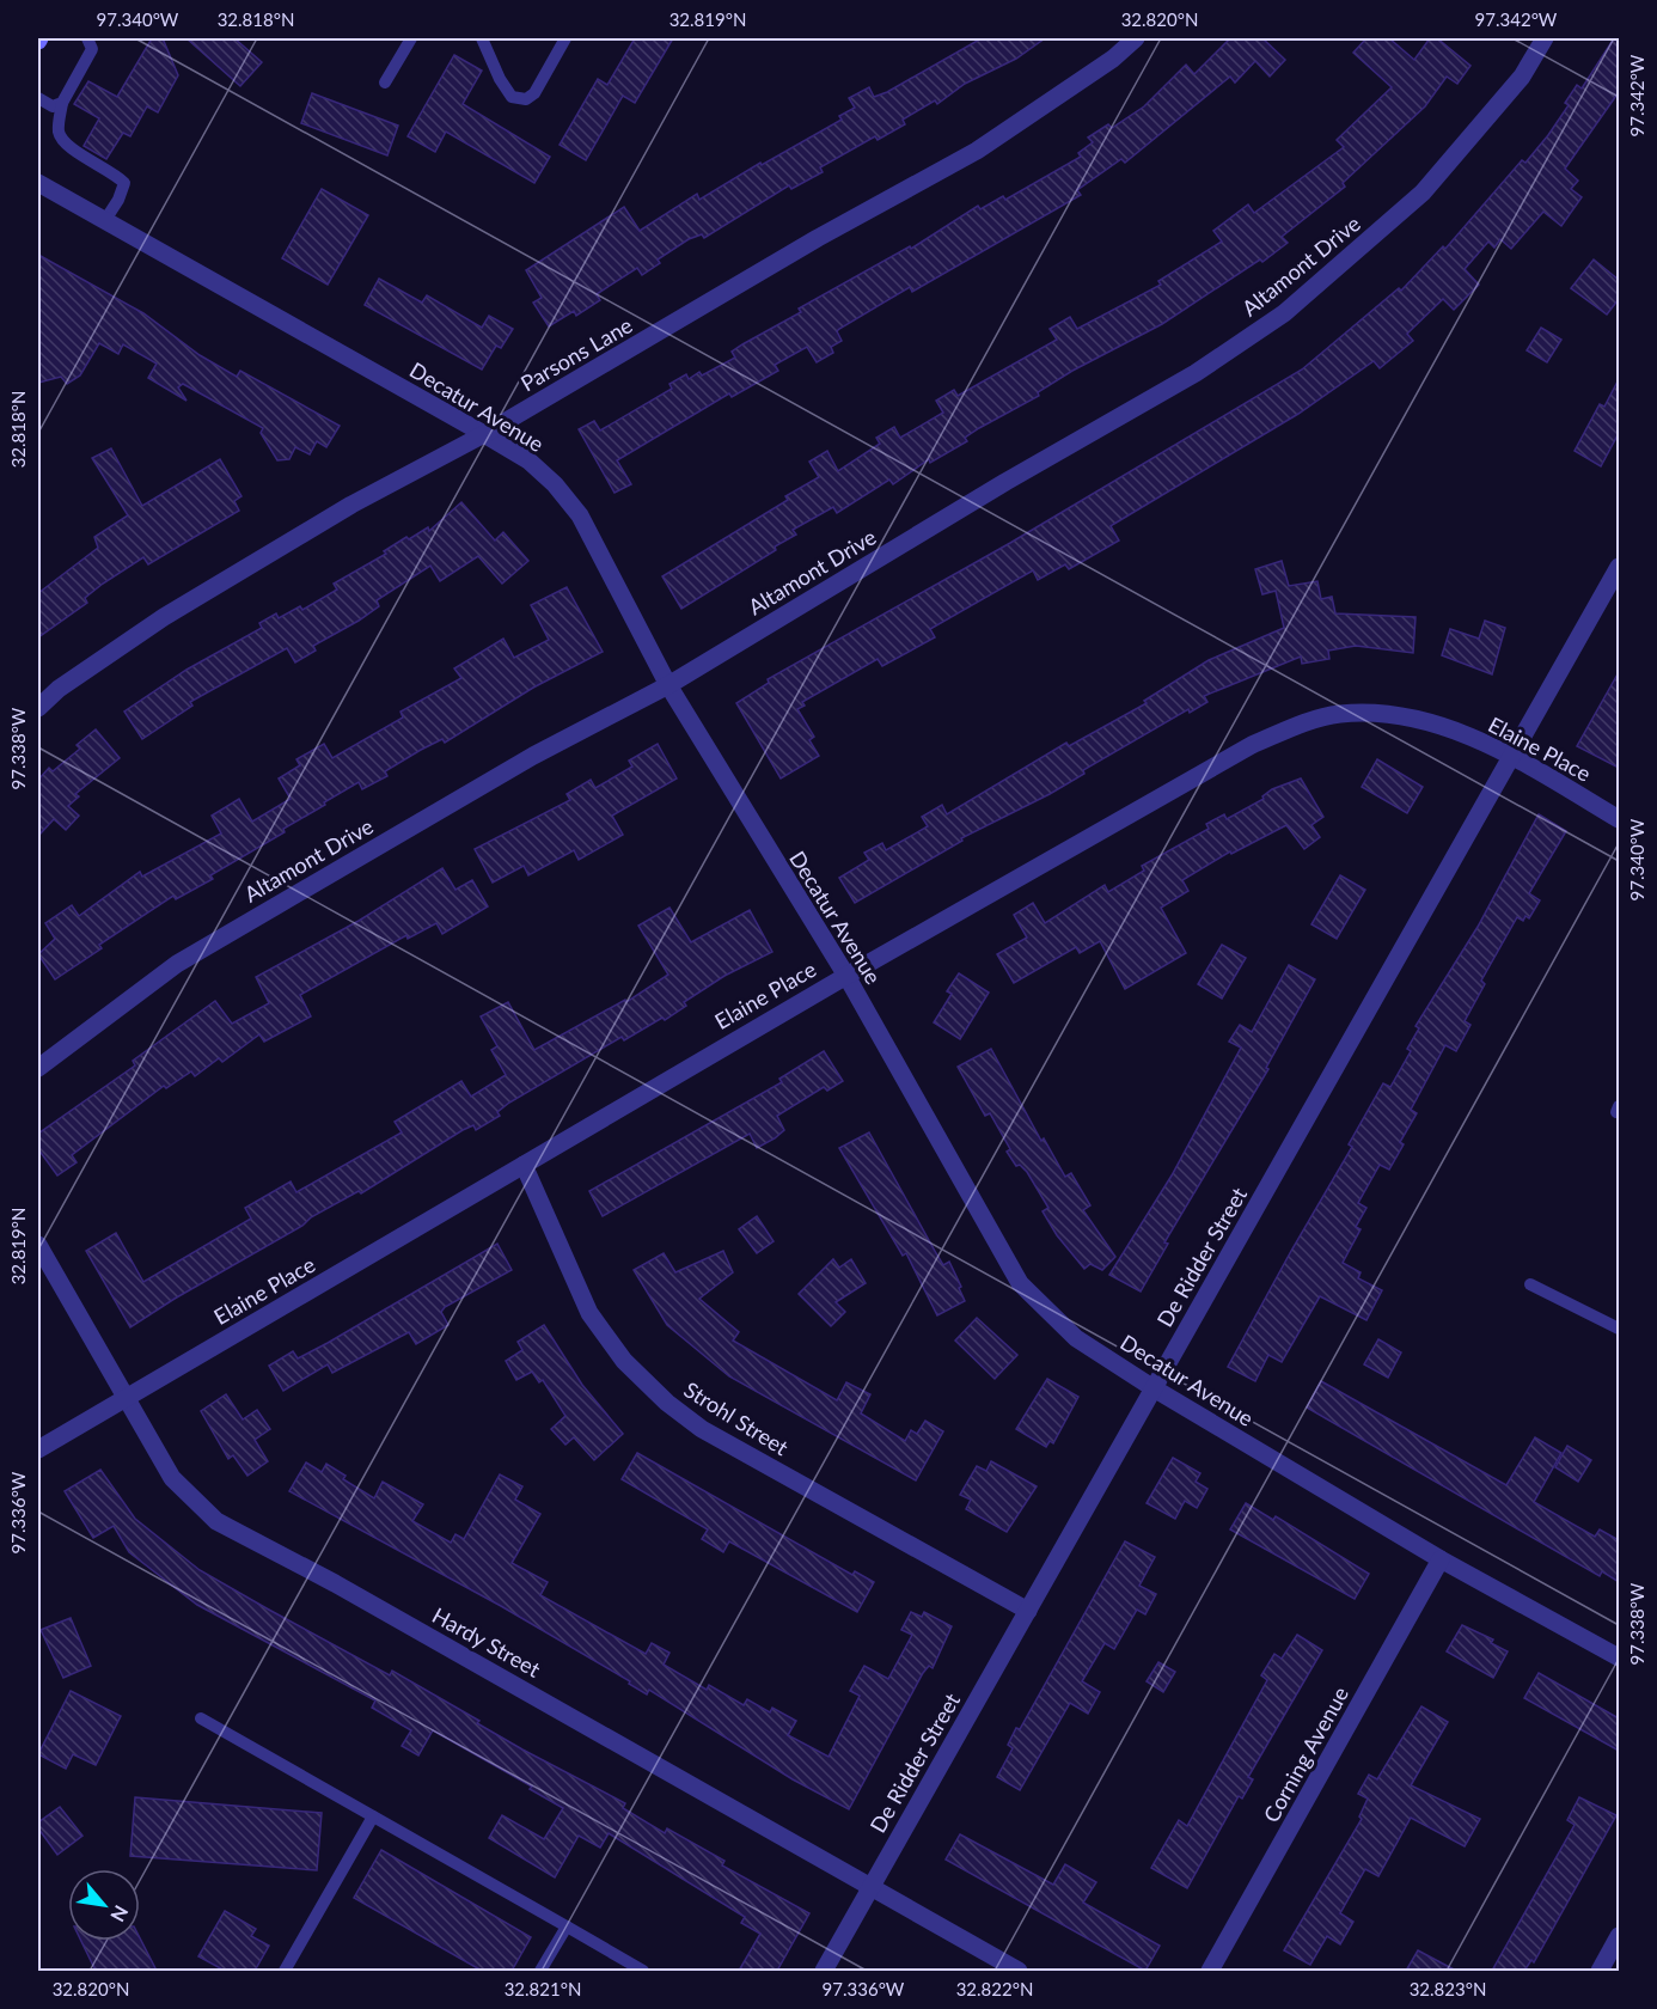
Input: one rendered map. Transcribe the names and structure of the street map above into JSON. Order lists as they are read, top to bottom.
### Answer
{
  "streets": {
    "street": [
      "Altamont Drive",
      "Parsons Lane",
      "Decatur Avenue",
      "Elaine Place",
      "De Ridder Street",
      "Strohl Street",
      "Hardy Street",
      "Corning Avenue"
    ]
  },
  "crossings": [
    ["Altamont Drive", "Decatur Avenue"],
    ["Parsons Lane", "Decatur Avenue"],
    ["Decatur Avenue", "Elaine Place"],
    ["Decatur Avenue", "De Ridder Street"],
    ["Decatur Avenue", "Corning Avenue"],
    ["Elaine Place", "De Ridder Street"],
    ["Elaine Place", "Strohl Street"],
    ["Elaine Place", "Hardy Street"],
    ["De Ridder Street", "Strohl Street"],
    ["De Ridder Street", "Hardy Street"]
  ],
  "north": "bottom right",
  "coordinates": [
    "97.340°W",
    "32.818°N",
    "32.819°N",
    "32.820°N",
    "97.342°W",
    "97.338°W",
    "97.336°W",
    "32.821°N",
    "32.822°N",
    "32.823°N"
  ]
}
